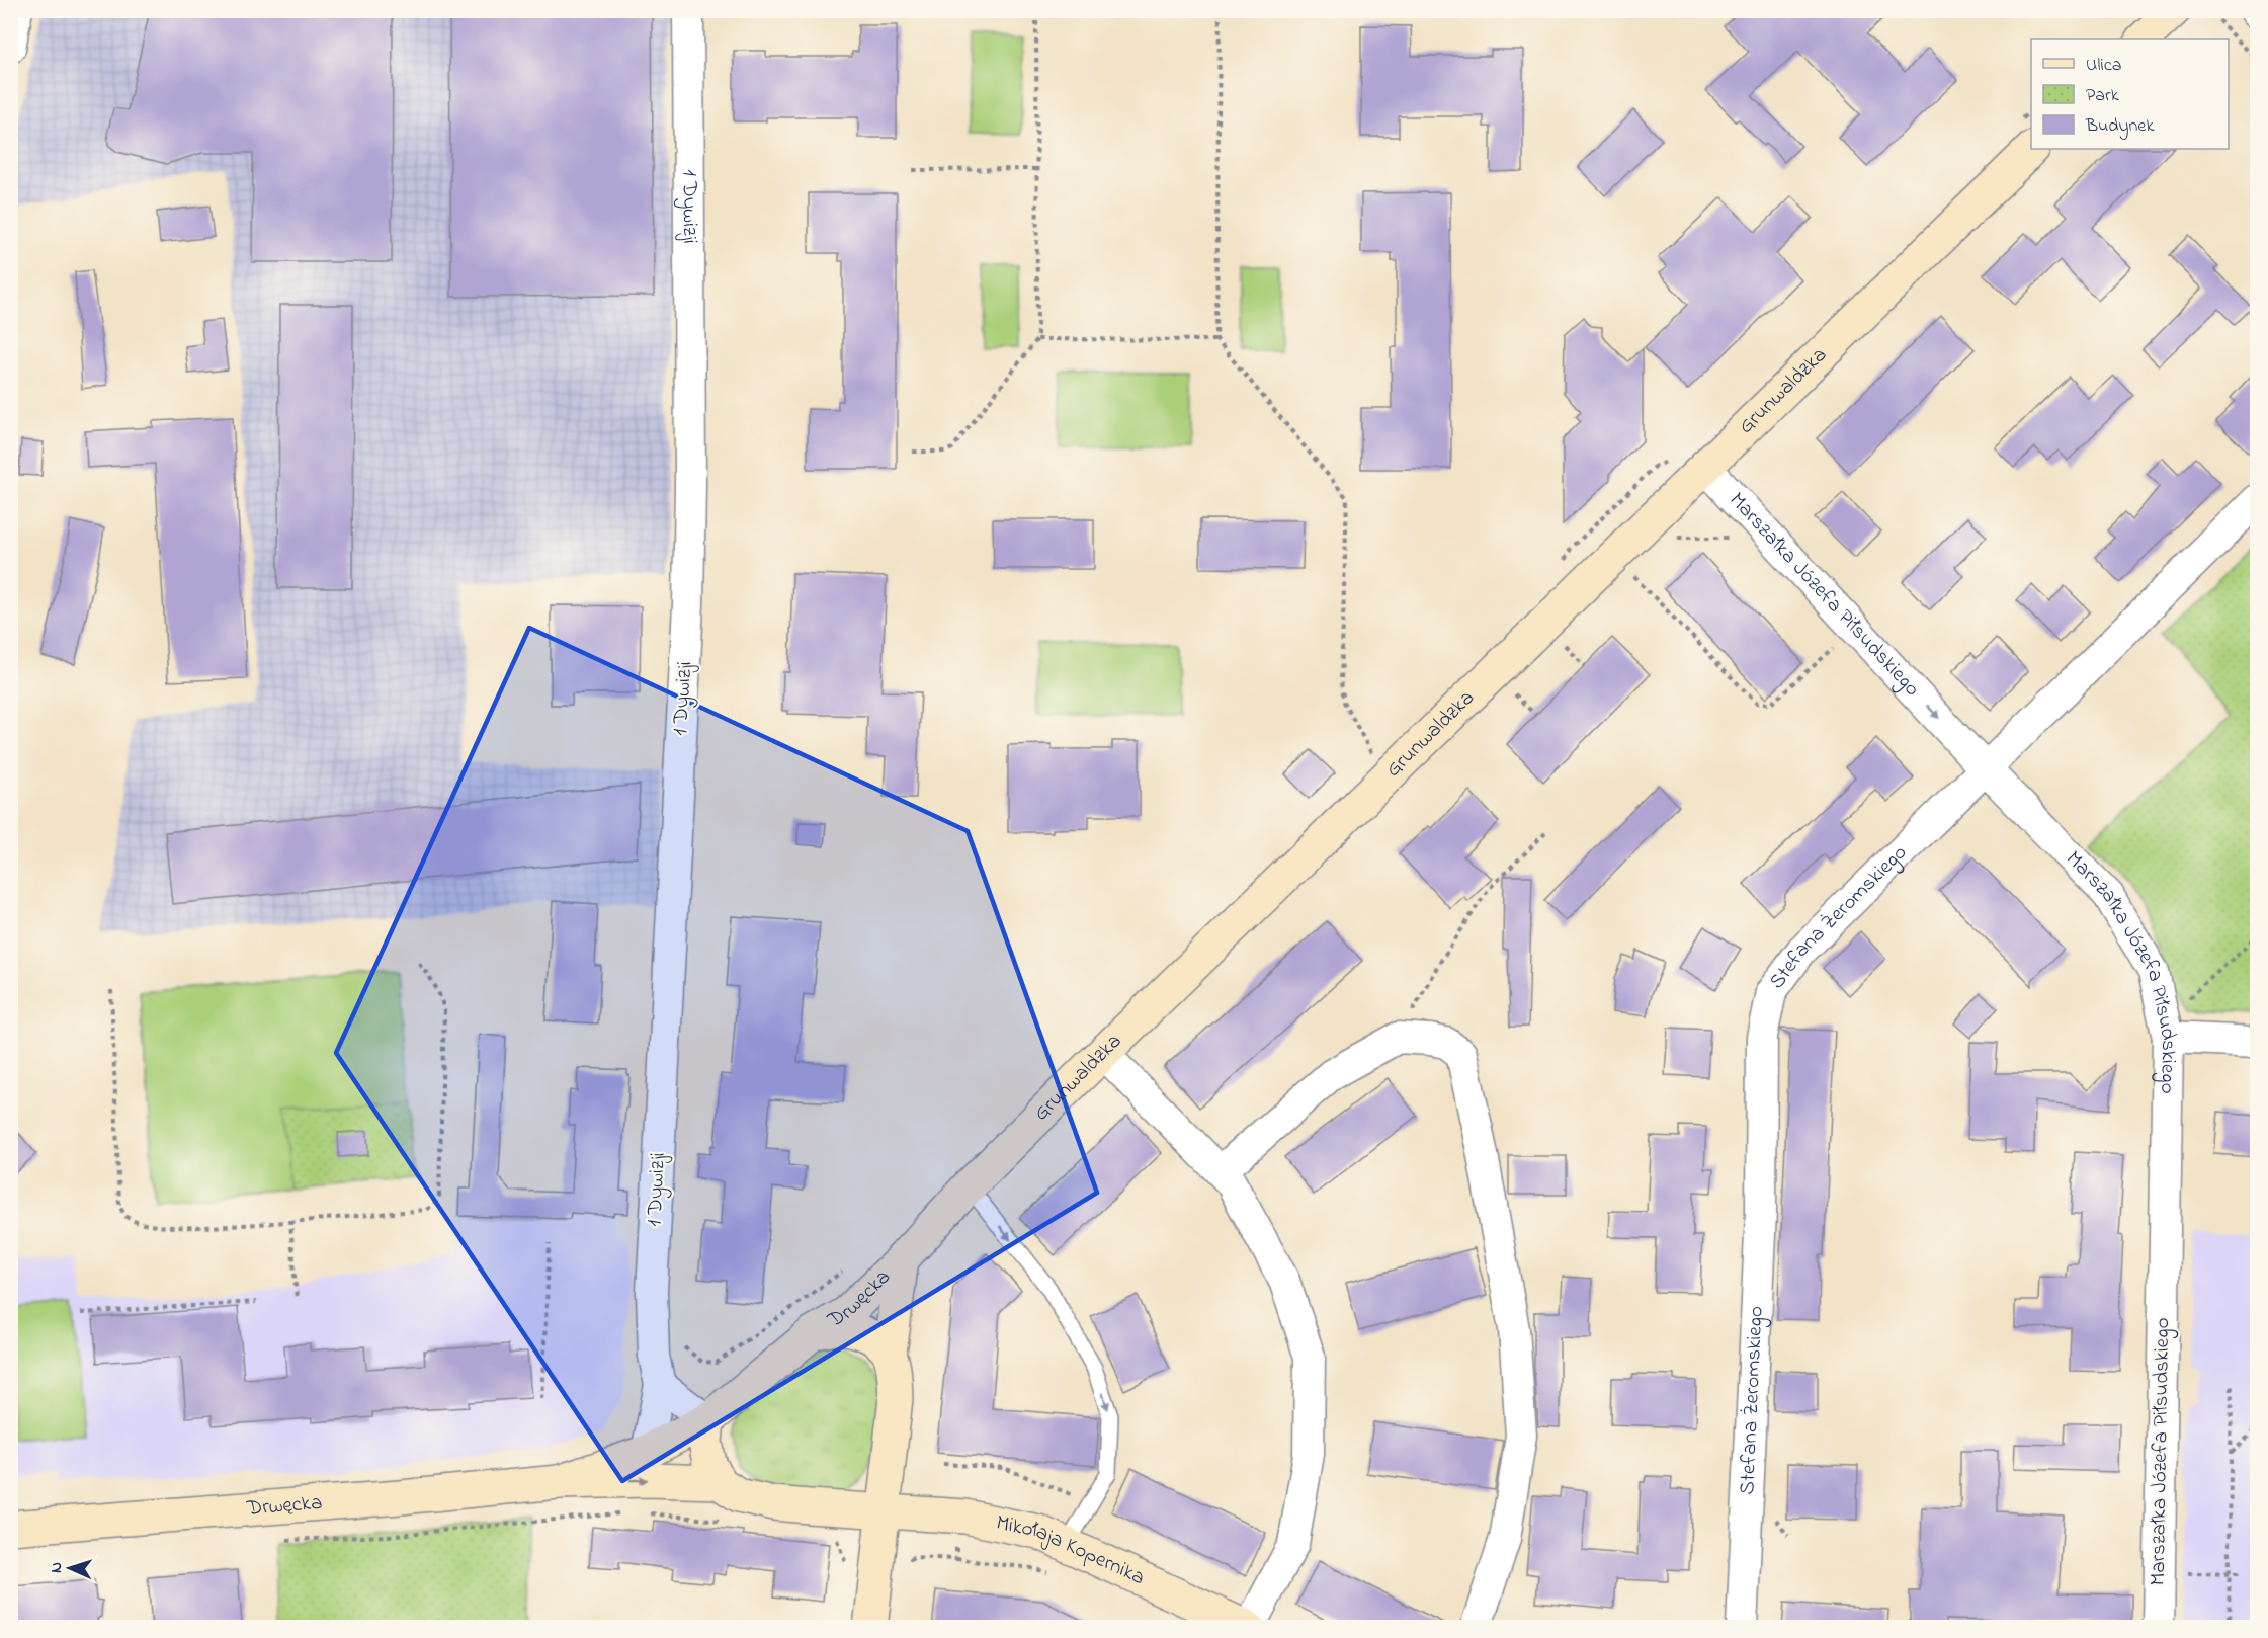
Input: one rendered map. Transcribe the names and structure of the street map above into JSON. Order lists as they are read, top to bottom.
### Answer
{
  "streets": {
    "street": [
      "1 Dywizji",
      "Grunwaldzka",
      "Marszałka Józefa Piłsudskiego",
      "Stefana Żeromskiego",
      "Drwęcka",
      "Mikołaja Kopernika"
    ]
  },
  "crossings": [
    ["1 Dywizji", "Drwęcka"],
    ["Grunwaldzka", "Marszałka Józefa Piłsudskiego"],
    ["Grunwaldzka", "Drwęcka"],
    ["Marszałka Józefa Piłsudskiego", "Stefana Żeromskiego"],
    ["Drwęcka", "Mikołaja Kopernika"]
  ],
  "legend": ["Ulica", "Park", "Budynek"],
  "north": "left"
}
